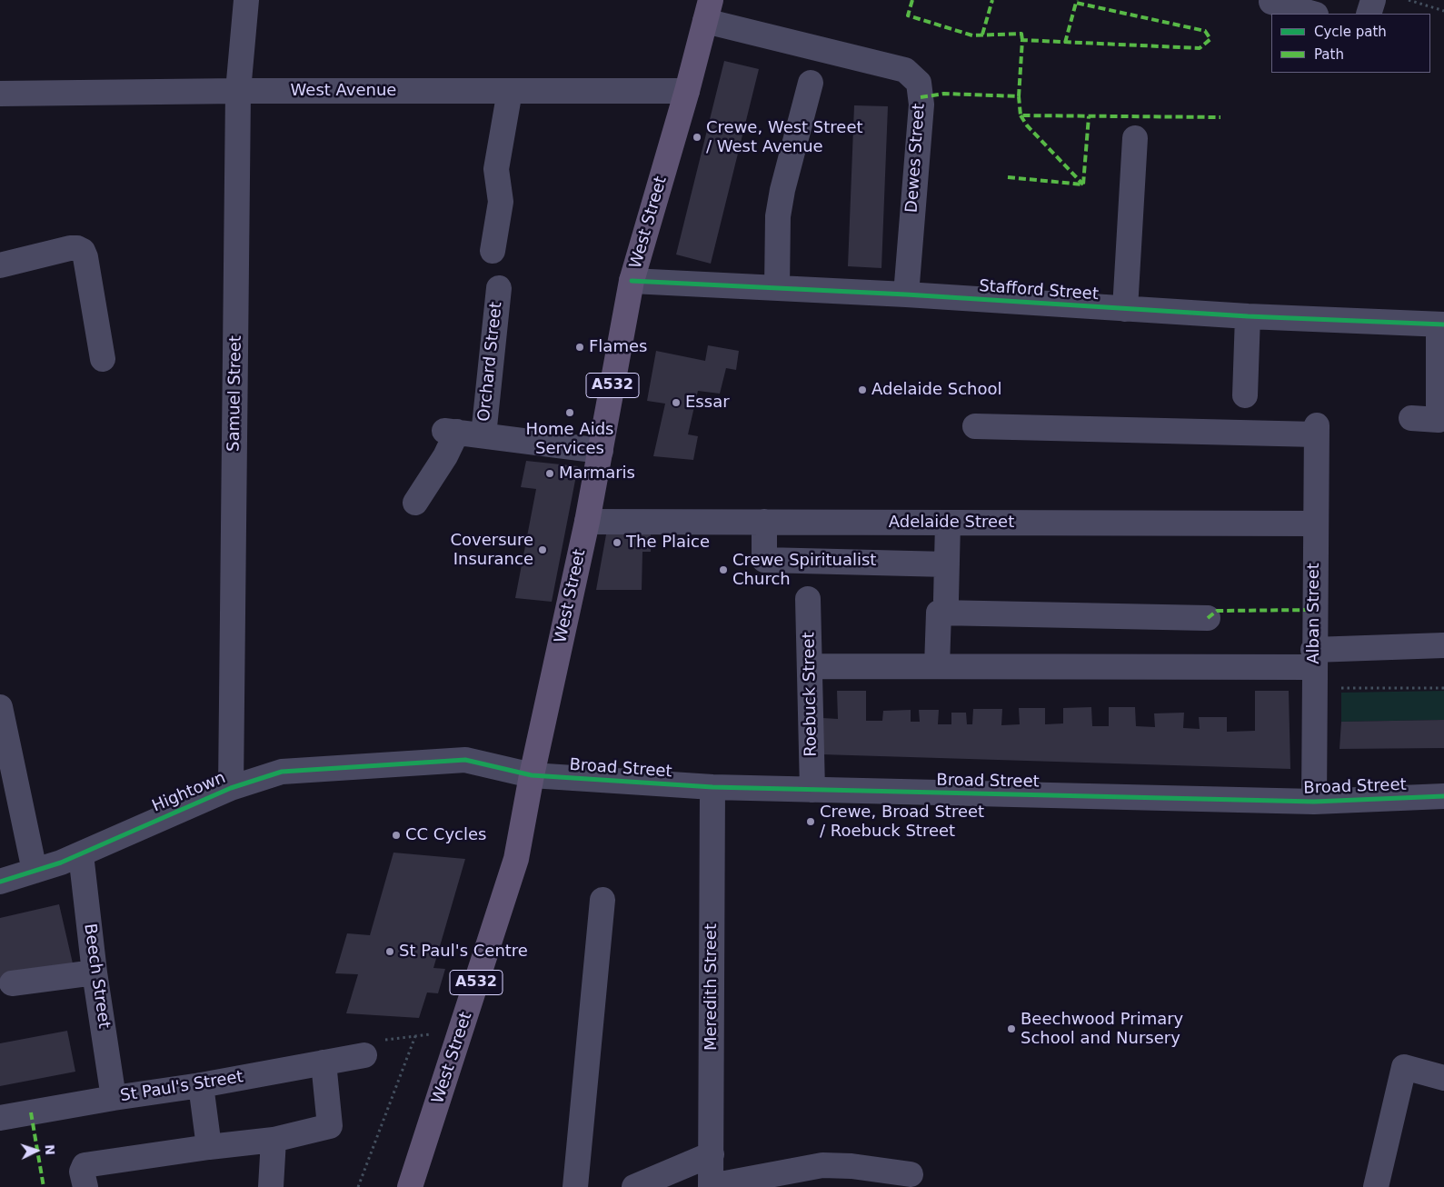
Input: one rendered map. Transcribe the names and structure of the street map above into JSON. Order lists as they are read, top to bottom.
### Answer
{
  "streets": {
    "main road": ["West Street", "A532"],
    "street": [
      "West Avenue",
      "Dewes Street",
      "Stafford Street",
      "Orchard Street",
      "Samuel Street",
      "Adelaide Street",
      "Alban Street",
      "Roebuck Street",
      "Broad Street",
      "Hightown",
      "Beech Street",
      "Meredith Street",
      "St Paul's Street"
    ]
  },
  "crossings": [
    ["West Avenue", "West Street"],
    ["West Avenue", "Samuel Street"],
    ["Dewes Street", "West Street"],
    ["Dewes Street", "Stafford Street"],
    ["West Street", "Stafford Street"],
    ["West Street", "Orchard Street"],
    ["West Street", "Adelaide Street"],
    ["West Street", "Broad Street"],
    ["West Street", "Hightown"],
    ["Samuel Street", "Hightown"],
    ["Adelaide Street", "Alban Street"],
    ["Alban Street", "Broad Street"],
    ["Roebuck Street", "Broad Street"],
    ["Broad Street", "Hightown"],
    ["Broad Street", "Meredith Street"],
    ["Hightown", "Beech Street"],
    ["Beech Street", "St Paul's Street"]
  ],
  "places": [
    "Crewe, West Street / West Avenue",
    "Flames",
    "Adelaide School",
    "Essar",
    "Home Aids Services",
    "Marmaris",
    "The Plaice",
    "Coversure Insurance",
    "Crewe Spiritualist Church",
    "Crewe, Broad Street / Roebuck Street",
    "CC Cycles",
    "St Paul's Centre",
    "Beechwood Primary School and Nursery"
  ],
  "legend": ["Cycle path", "Path"],
  "north": "right"
}
